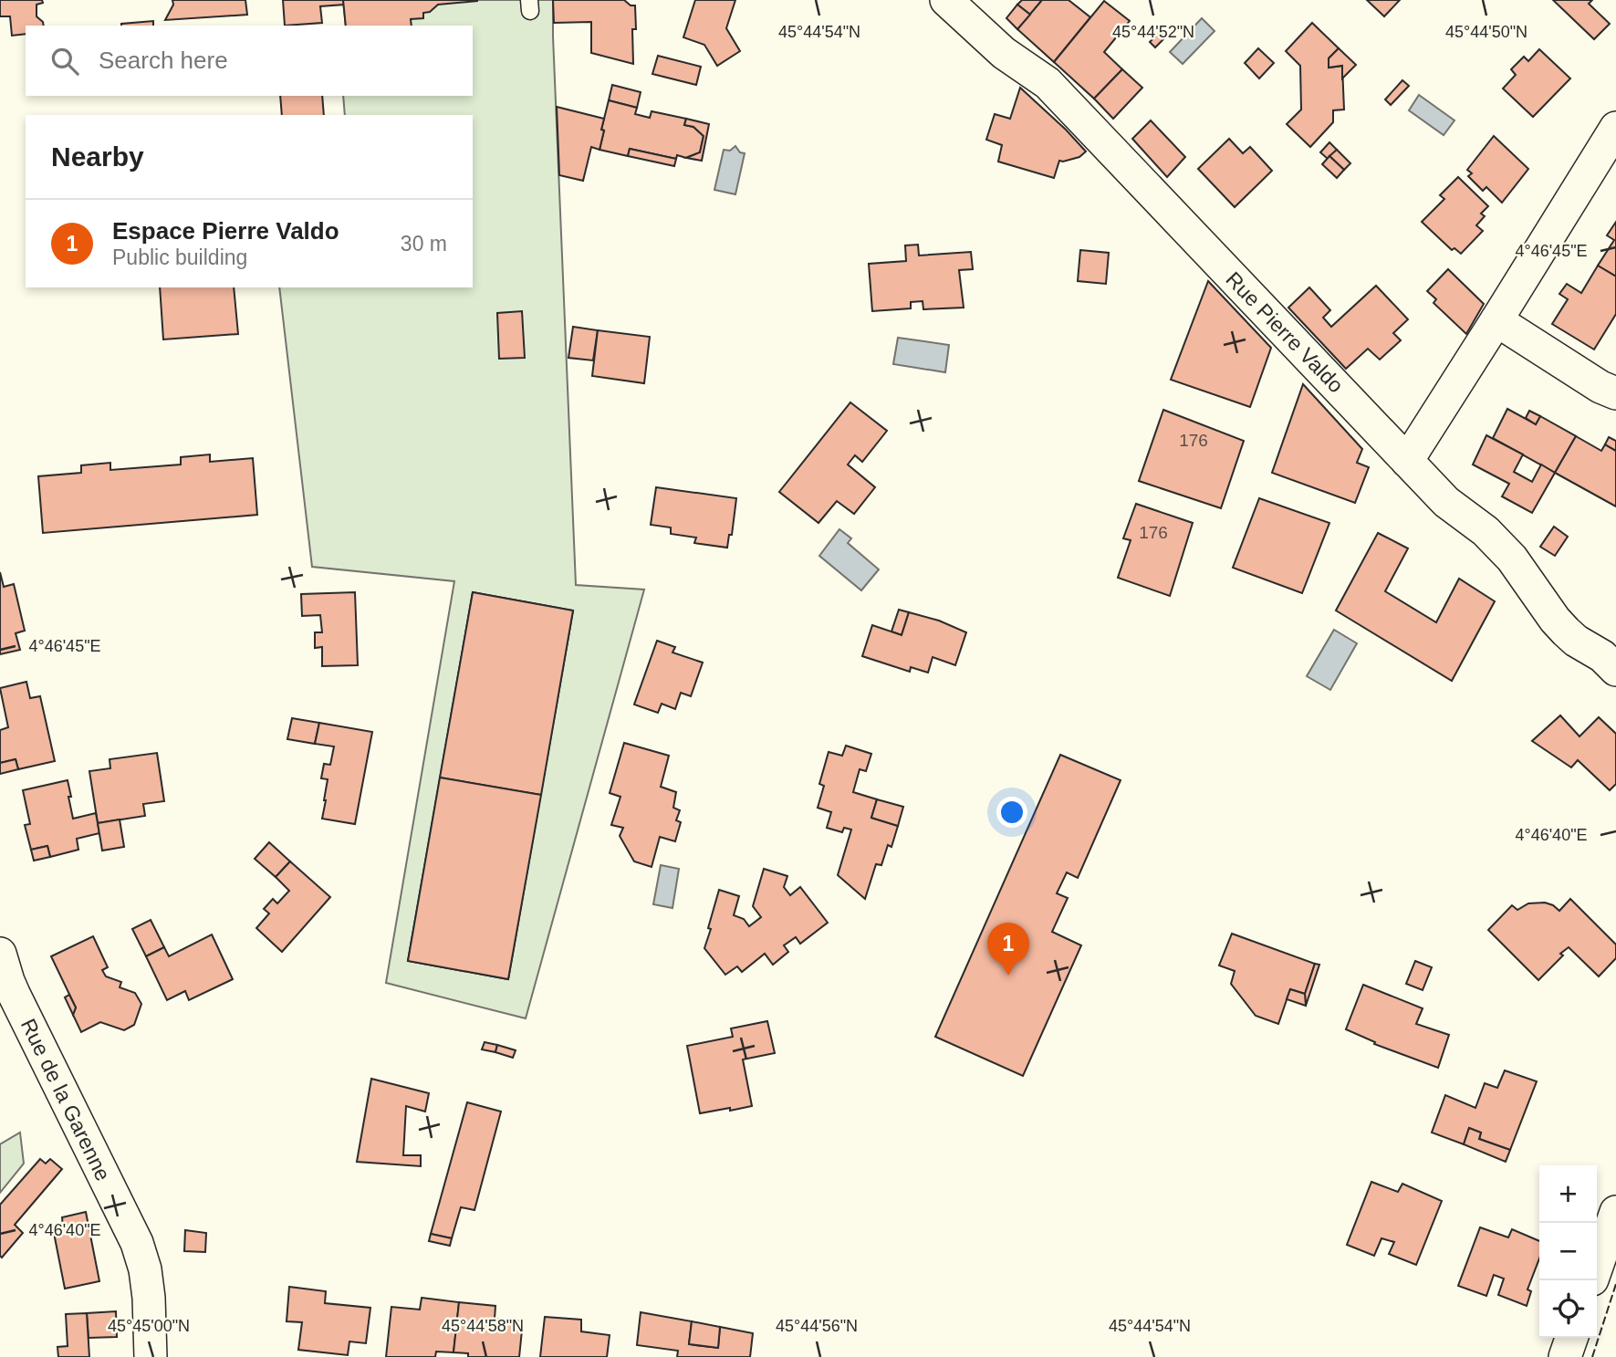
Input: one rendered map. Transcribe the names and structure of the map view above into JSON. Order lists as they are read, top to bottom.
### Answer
{
  "streets": {
    "street": ["Rue Pierre Valdo", "Rue de la Garenne"]
  },
  "house_numbers": ["176", "176"],
  "page": {
    "search": "Search here",
    "heading": "Nearby",
    "list": [
      {
        "mark": "1",
        "name": "Espace Pierre Valdo",
        "note": "Public building",
        "value": "30 m"
      }
    ],
    "pins": "1",
    "map_buttons": ["+", "−"]
  },
  "coordinates": [
    "45°44'54\"N",
    "45°44'52\"N",
    "45°44'50\"N",
    "4°46'45\"E",
    "4°46'40\"E",
    "45°45'00\"N",
    "45°44'58\"N",
    "45°44'56\"N"
  ]
}
